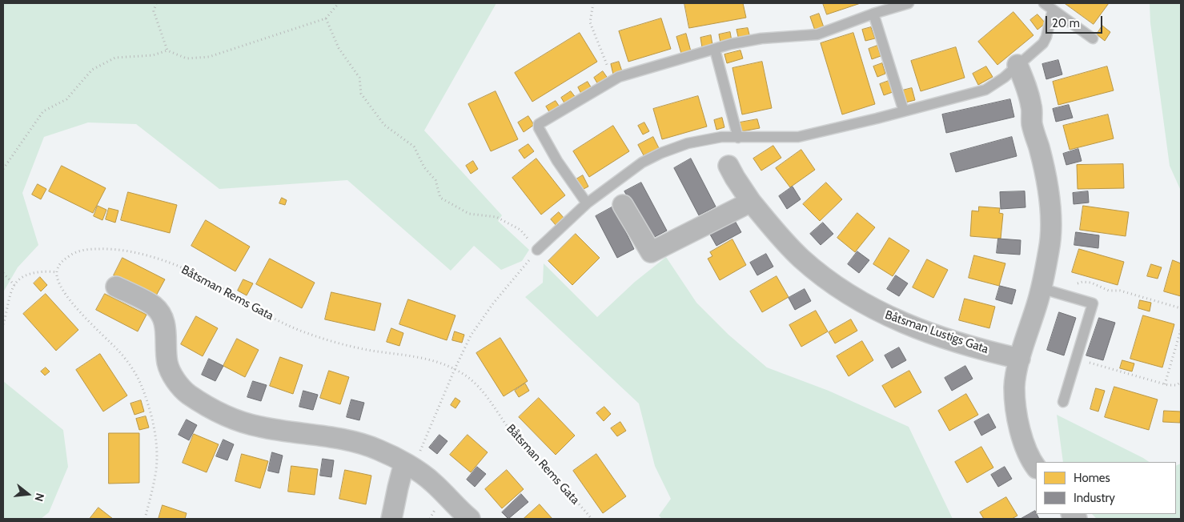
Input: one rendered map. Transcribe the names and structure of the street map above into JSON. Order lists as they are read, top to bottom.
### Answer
{
  "streets": {
    "street": ["Båtsman Lustigs Gata"],
    "path": ["Båtsman Rems Gata"]
  },
  "legend": ["Homes", "Industry"],
  "scale_bar": "20 m",
  "north": "right"
}
